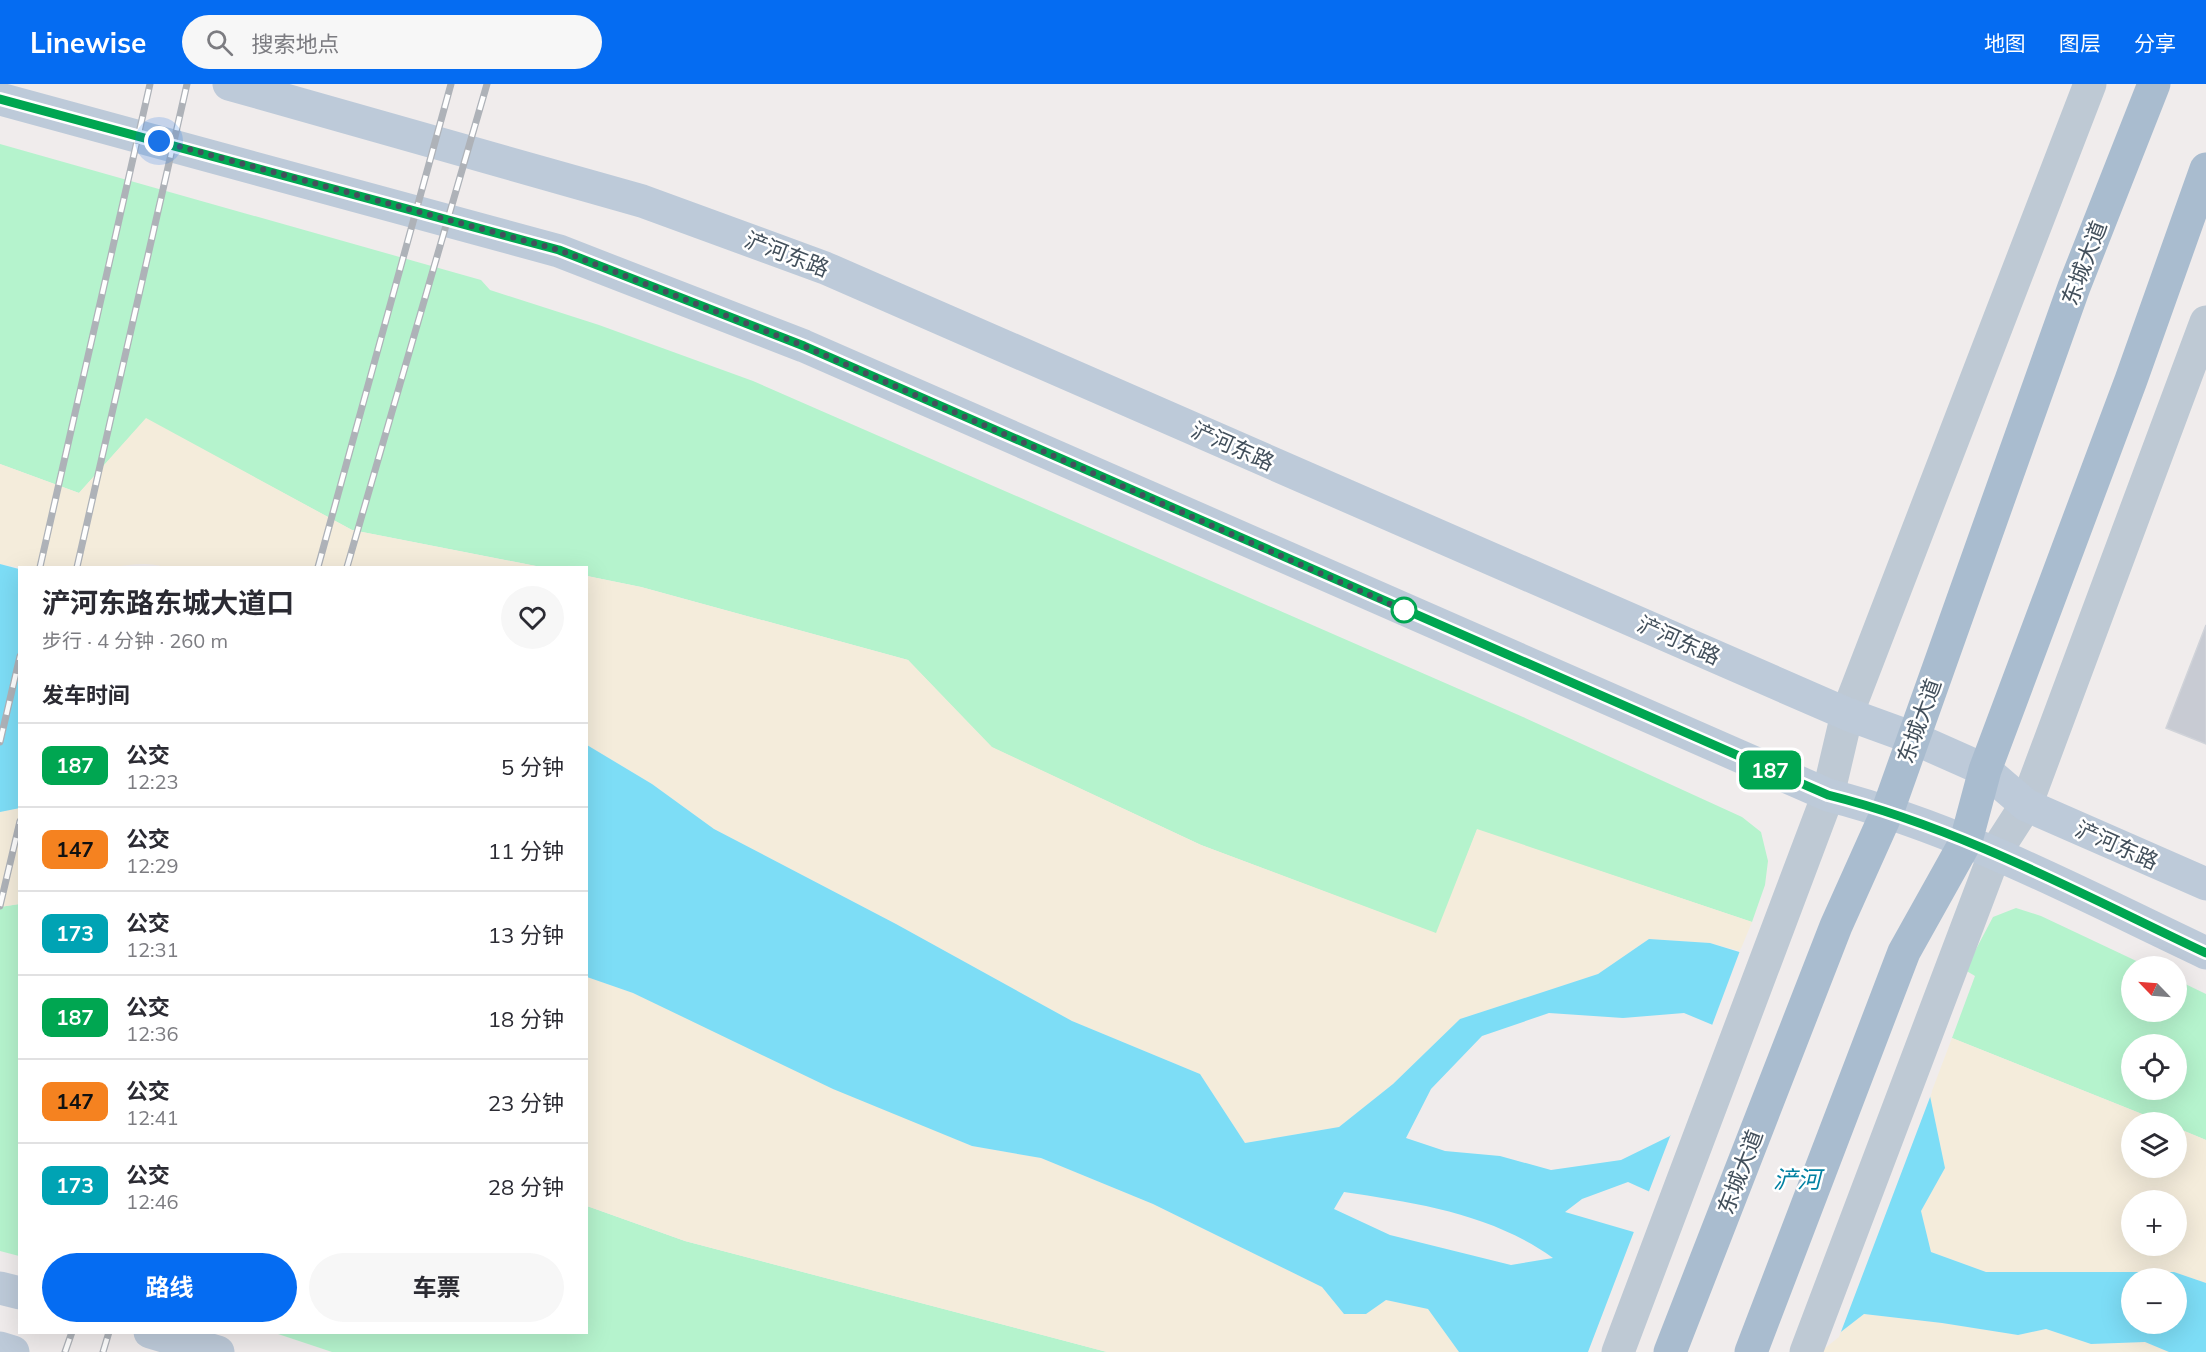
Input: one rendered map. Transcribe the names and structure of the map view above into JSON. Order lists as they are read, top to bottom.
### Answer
{
  "streets": {
    "main road": ["浐河东路", "东城大道"]
  },
  "crossings": [
    ["浐河东路", "东城大道"]
  ],
  "water": ["浐河"],
  "lines": ["bus line 187"],
  "north": "top left",
  "page": {
    "header": "Linewise",
    "search": "搜索地点",
    "nav": ["地图", "图层", "分享"],
    "on_map": "187",
    "heading": [
      ["浐河东路东城大道口", "步行 · 4 分钟 · 260 m"],
      "发车时间"
    ],
    "list": [
      {
        "mark": "187",
        "name": "公交",
        "note": "12:23",
        "value": "5 分钟"
      },
      {
        "mark": "147",
        "name": "公交",
        "note": "12:29",
        "value": "11 分钟"
      },
      {
        "mark": "173",
        "name": "公交",
        "note": "12:31",
        "value": "13 分钟"
      },
      {
        "mark": "187",
        "name": "公交",
        "note": "12:36",
        "value": "18 分钟"
      },
      {
        "mark": "147",
        "name": "公交",
        "note": "12:41",
        "value": "23 分钟"
      },
      {
        "mark": "173",
        "name": "公交",
        "note": "12:46",
        "value": "28 分钟"
      }
    ],
    "map_buttons": ["+", "−"],
    "buttons": ["路线", "车票"]
  }
}
